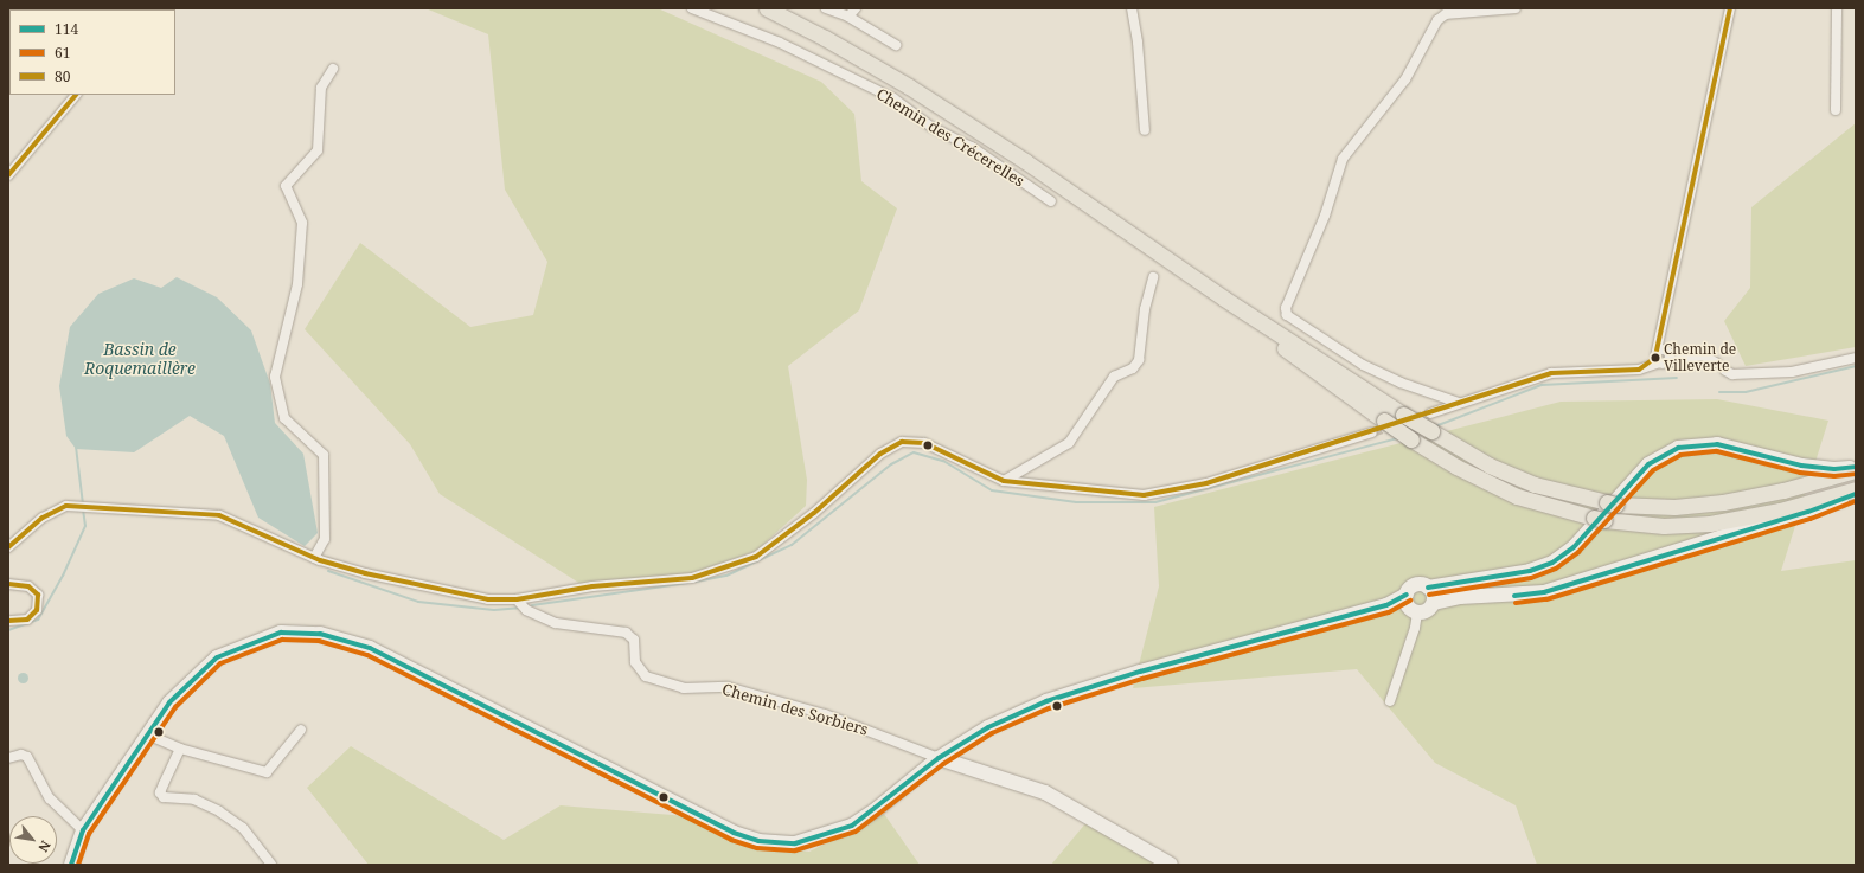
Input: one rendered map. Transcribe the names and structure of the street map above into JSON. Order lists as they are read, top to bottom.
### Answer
{
  "streets": {
    "street": ["Chemin des Crécerelles", "Chemin des Sorbiers"]
  },
  "water": ["Bassin de Roquemaillère"],
  "places": ["Chemin de Villeverte"],
  "lines": ["transit line 80", "transit line 114", "transit line 61"],
  "legend": ["114", "61", "80"],
  "north": "bottom right"
}
